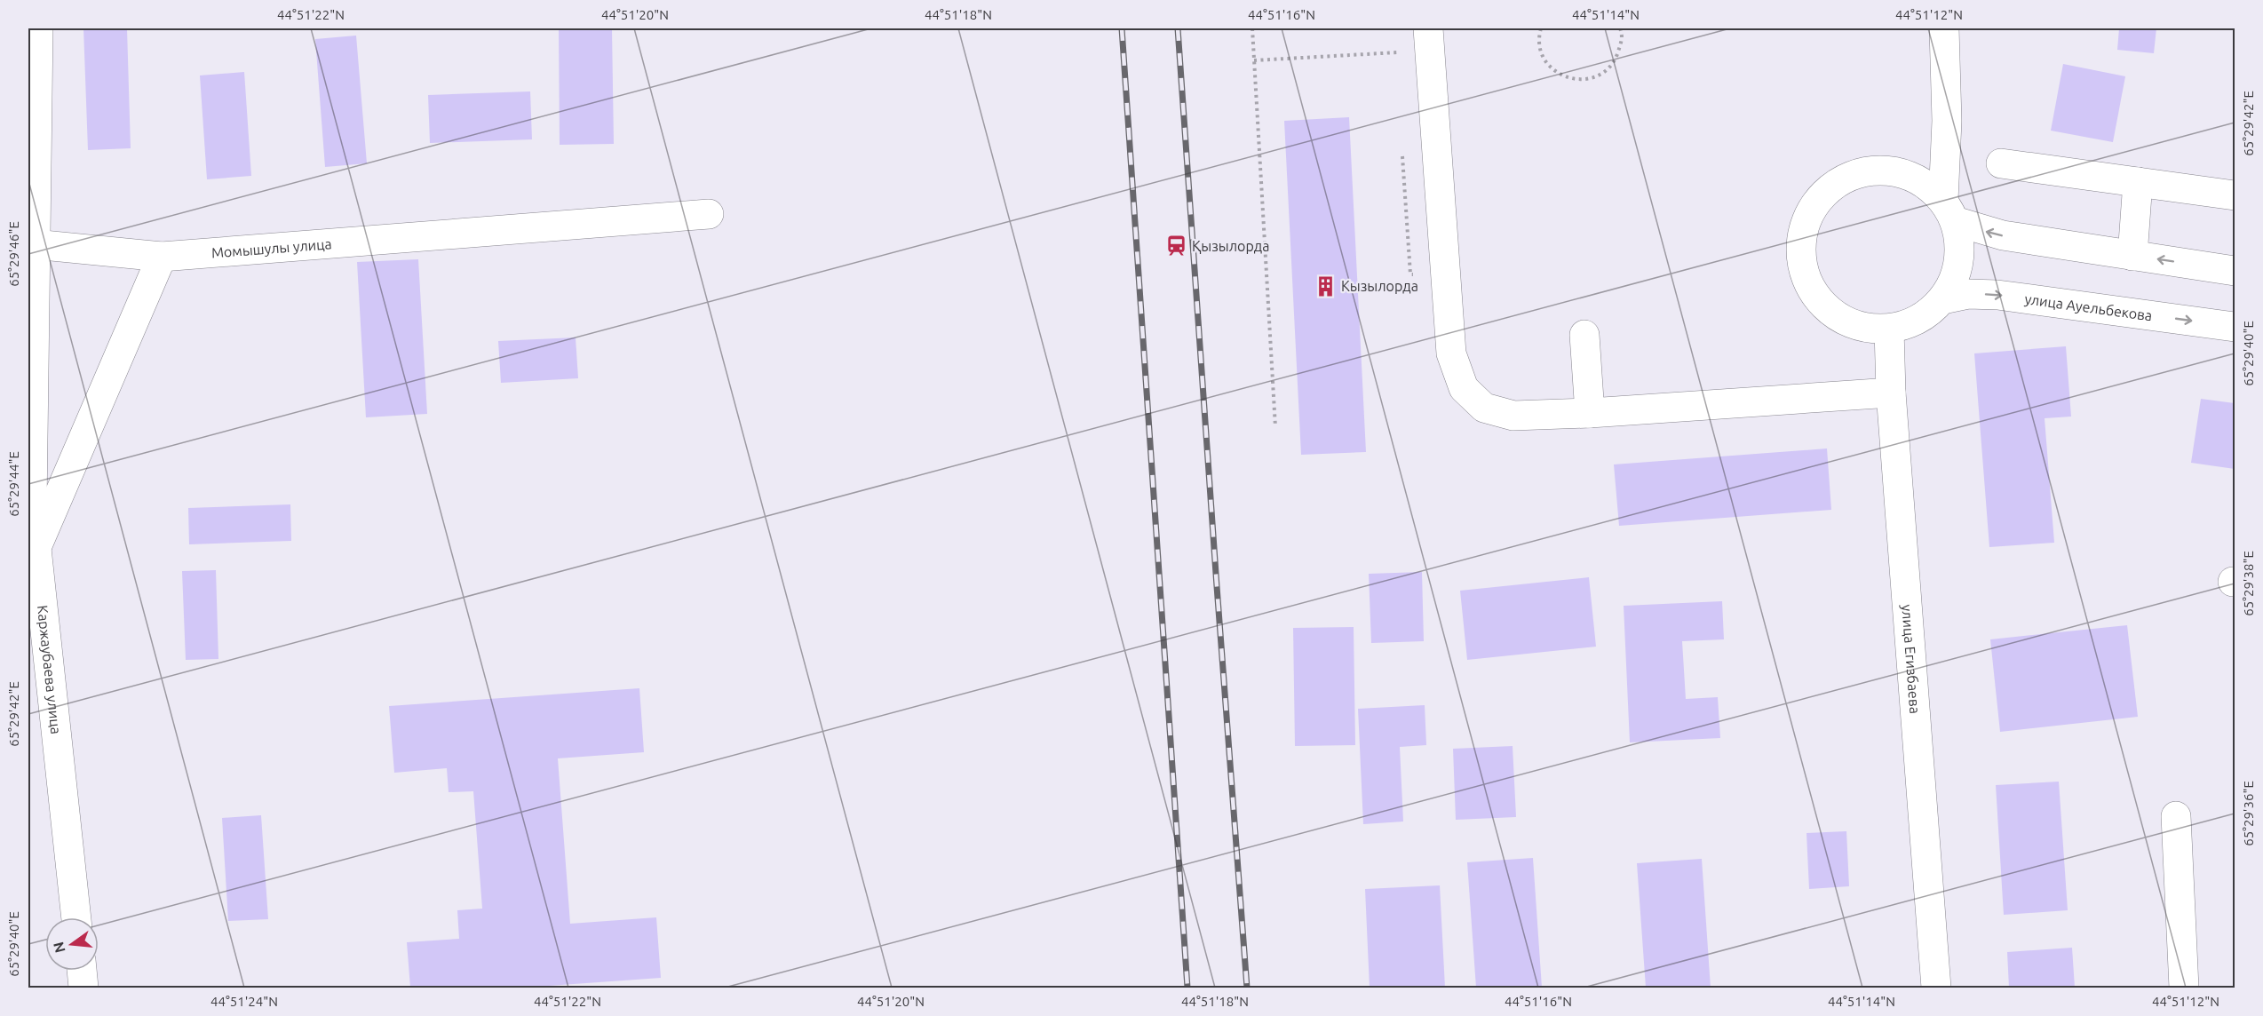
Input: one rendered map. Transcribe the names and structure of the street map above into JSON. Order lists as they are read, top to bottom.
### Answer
{
  "streets": {
    "street": [
      "Момышулы улица",
      "улица Ауельбекова",
      "улица Егизбаева",
      "Каржаубаева улица"
    ]
  },
  "crossings": [
    ["Момышулы улица", "Каржаубаева улица"],
    ["улица Ауельбекова", "улица Егизбаева"]
  ],
  "places": {
    "station": ["Қызылорда"],
    "building": ["Кызылорда"]
  },
  "north": "left",
  "coordinates": [
    "44°51'22\"N",
    "44°51'20\"N",
    "44°51'18\"N",
    "44°51'16\"N",
    "44°51'14\"N",
    "44°51'12\"N",
    "65°29'42\"E",
    "65°29'46\"E",
    "65°29'40\"E",
    "65°29'44\"E",
    "65°29'38\"E",
    "65°29'36\"E",
    "44°51'24\"N"
  ]
}
